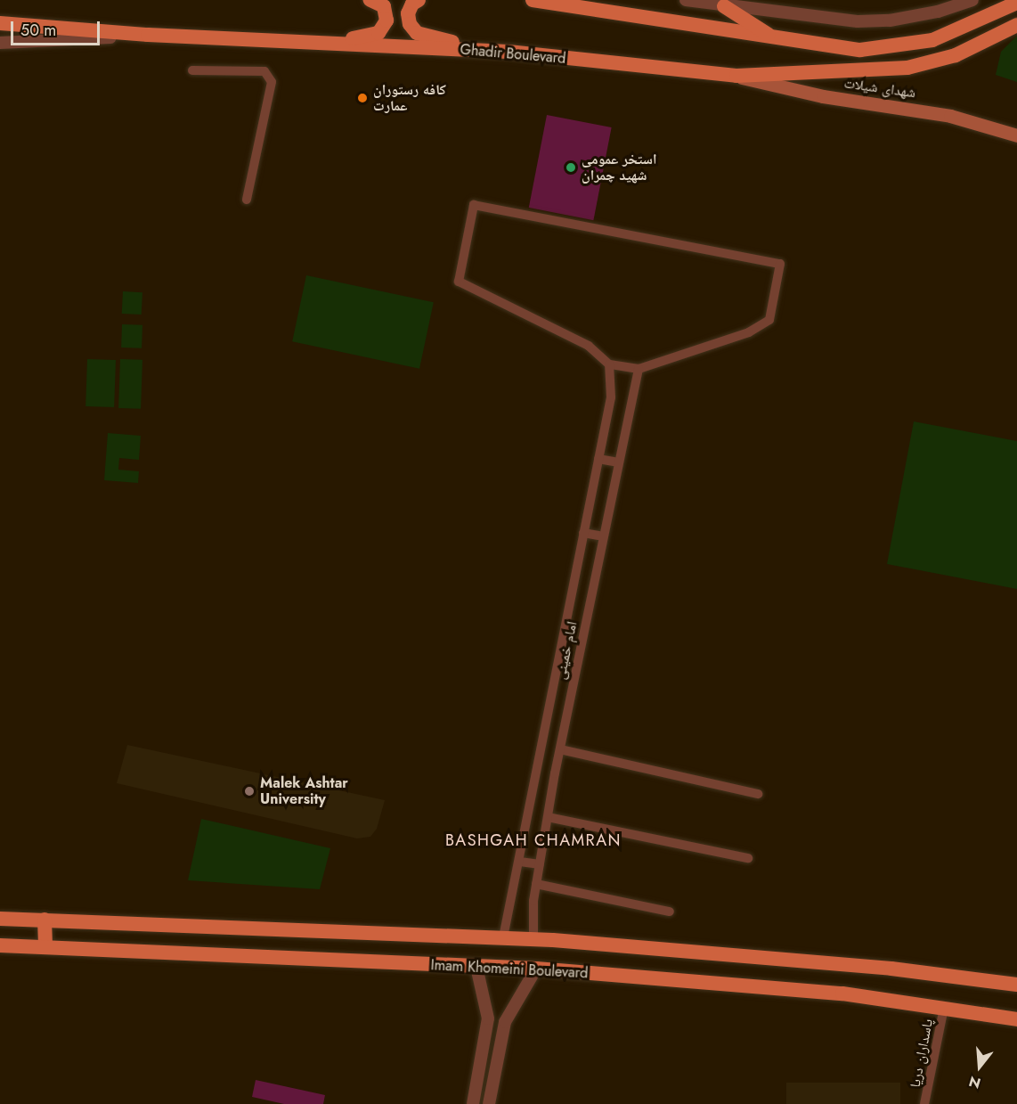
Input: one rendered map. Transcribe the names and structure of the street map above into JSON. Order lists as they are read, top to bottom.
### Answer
{
  "streets": {
    "main road": ["Ghadir Boulevard", "شهدای شیلات", "Imam Khomeini Boulevard"],
    "street": ["امام خمینی", "پاسداران دریا"]
  },
  "crossings": [
    ["Ghadir Boulevard", "شهدای شیلات"],
    ["امام خمینی", "Imam Khomeini Boulevard"],
    ["Imam Khomeini Boulevard", "پاسداران دریا"]
  ],
  "districts": ["BASHGAH CHAMRAN"],
  "places": ["کافه رستوران عمارت", "استخر عمومی شهید چمران", "Malek Ashtar University"],
  "scale_bar": "50 m",
  "north": "bottom"
}
